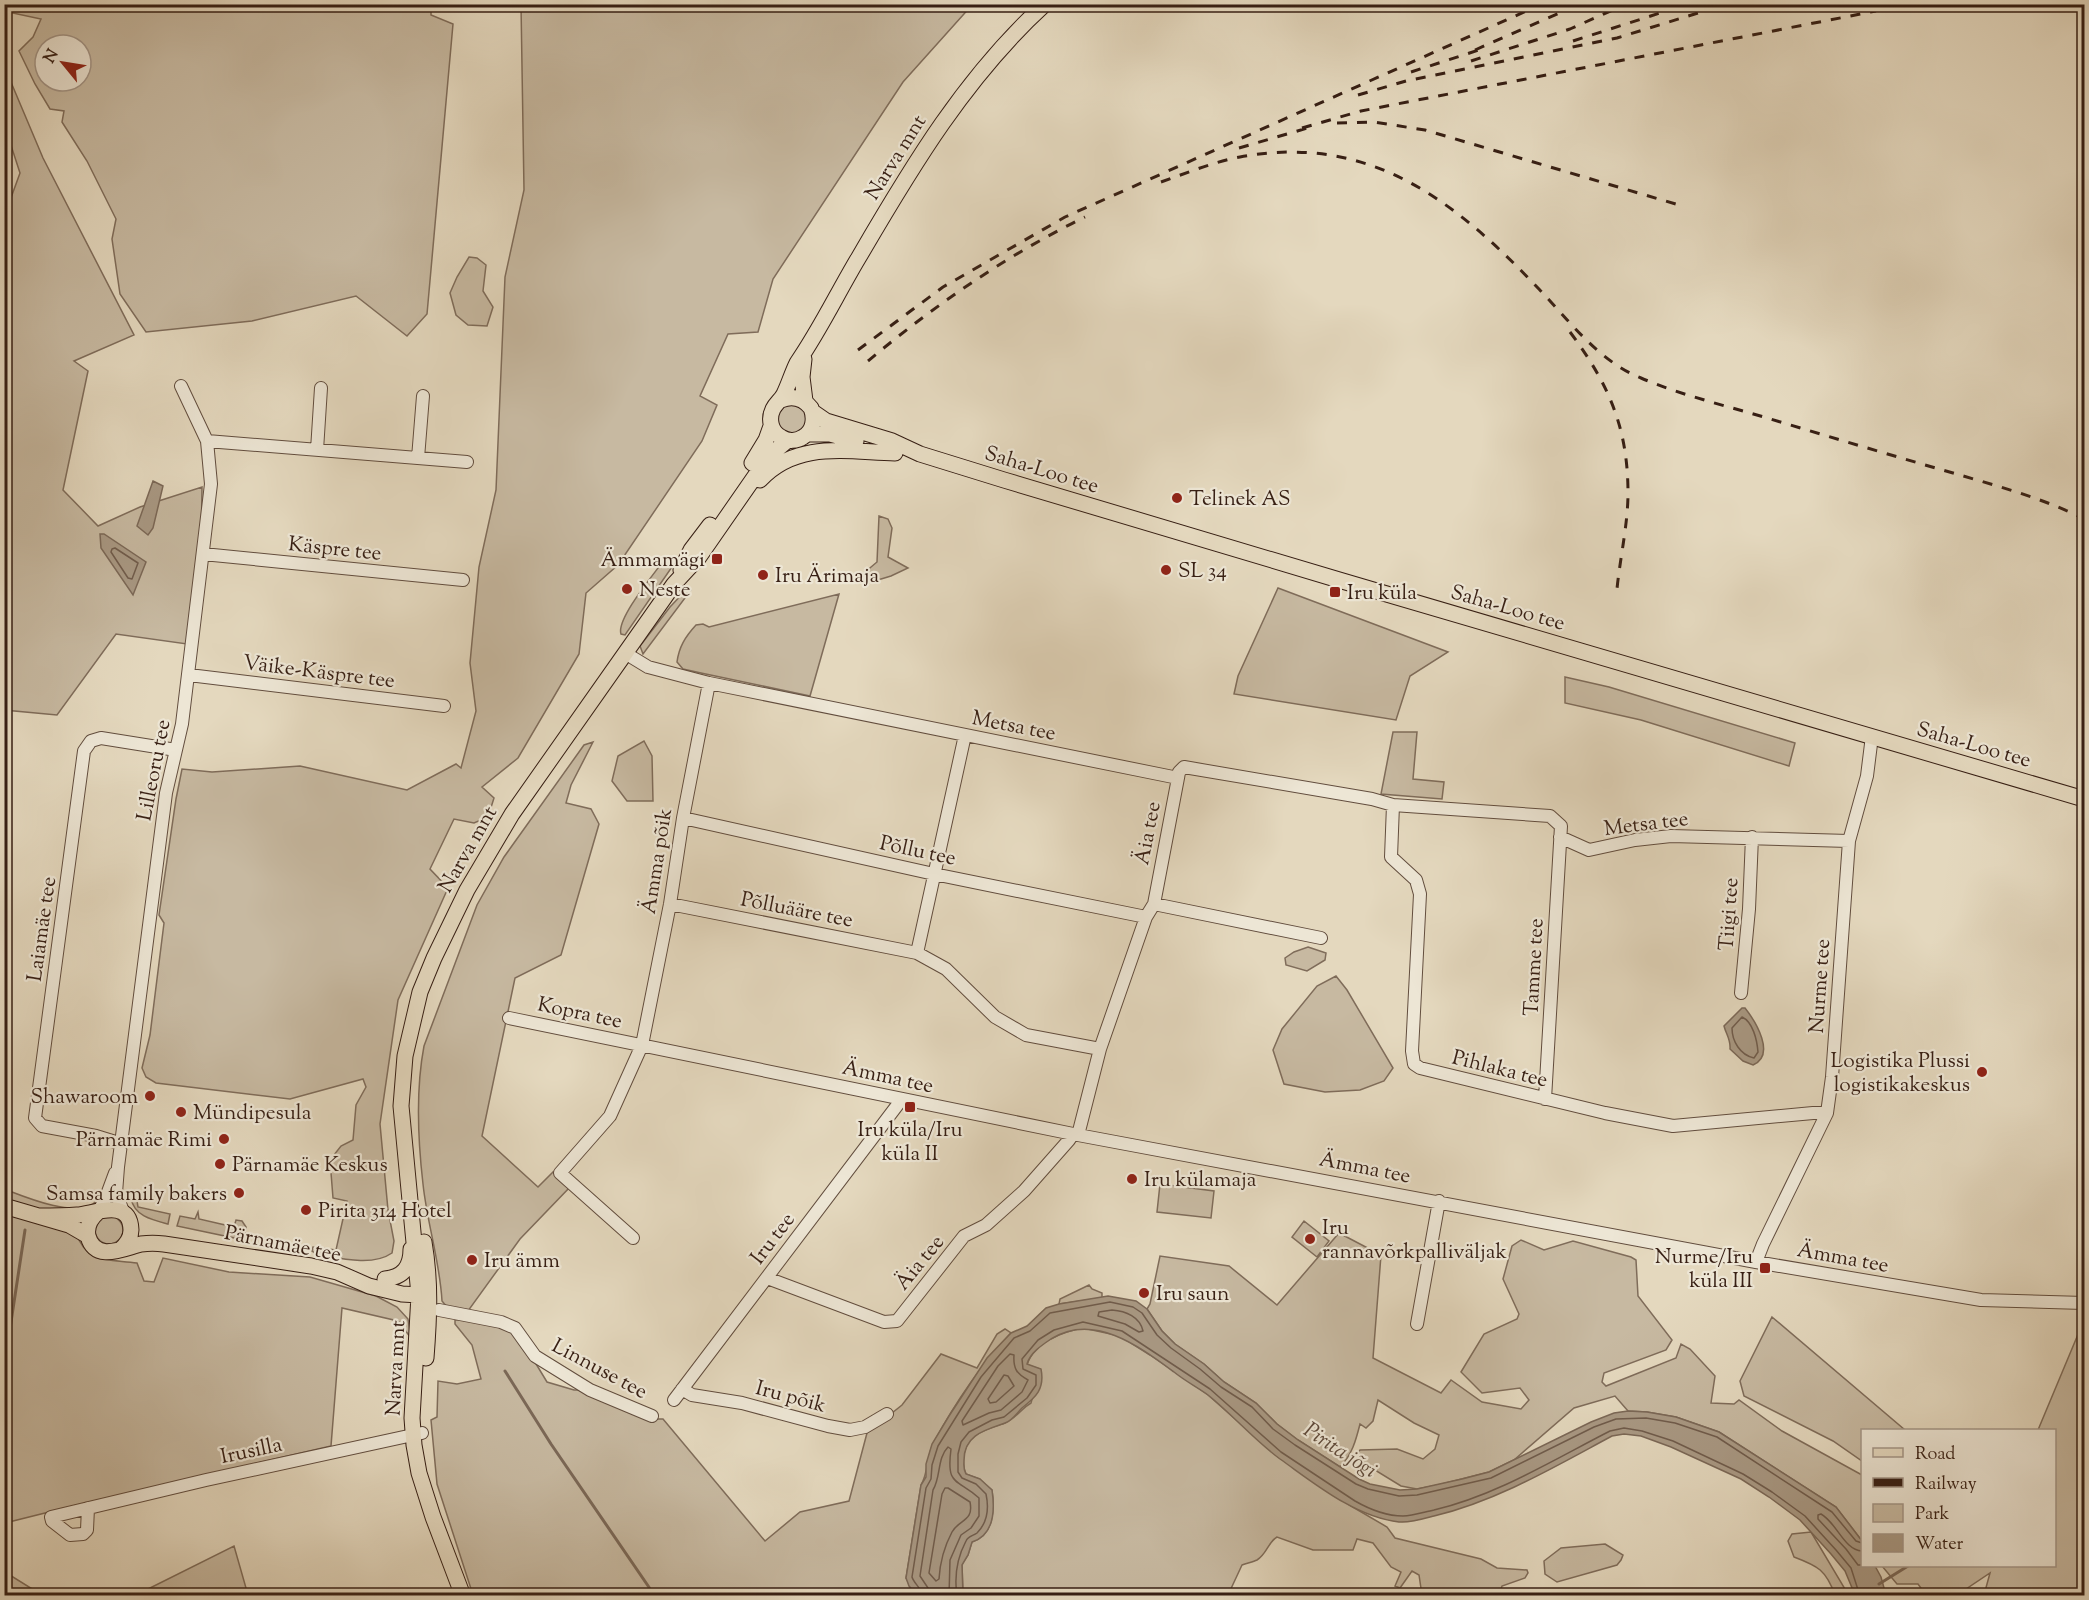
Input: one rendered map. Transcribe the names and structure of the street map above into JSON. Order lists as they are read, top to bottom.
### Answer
{
  "streets": {
    "main road": ["Narva mnt", "Saha-Loo tee", "Pärnamäe tee"],
    "street": [
      "Käspre tee",
      "Väike-Käspre tee",
      "Metsa tee",
      "Lilleoru tee",
      "Äia tee",
      "Põllu tee",
      "Ämma põik",
      "Põlluääre tee",
      "Tiigi tee",
      "Laiamäe tee",
      "Tamme tee",
      "Nurme tee",
      "Kopra tee",
      "Pihlaka tee",
      "Ämma tee",
      "Iru tee",
      "Linnuse tee",
      "Iru põik",
      "Irusilla"
    ]
  },
  "crossings": [
    ["Narva mnt", "Saha-Loo tee"],
    ["Narva mnt", "Metsa tee"],
    ["Narva mnt", "Pärnamäe tee"],
    ["Narva mnt", "Linnuse tee"],
    ["Narva mnt", "Irusilla"],
    ["Saha-Loo tee", "Nurme tee"],
    ["Käspre tee", "Lilleoru tee"],
    ["Väike-Käspre tee", "Lilleoru tee"],
    ["Metsa tee", "Äia tee"],
    ["Metsa tee", "Ämma põik"],
    ["Metsa tee", "Tiigi tee"],
    ["Metsa tee", "Tamme tee"],
    ["Metsa tee", "Nurme tee"],
    ["Lilleoru tee", "Laiamäe tee"],
    ["Lilleoru tee", "Pärnamäe tee"],
    ["Äia tee", "Põllu tee"],
    ["Äia tee", "Põlluääre tee"],
    ["Äia tee", "Ämma tee"],
    ["Äia tee", "Iru tee"],
    ["Põllu tee", "Ämma põik"],
    ["Ämma põik", "Põlluääre tee"],
    ["Ämma põik", "Kopra tee"],
    ["Ämma põik", "Ämma tee"],
    ["Tamme tee", "Pihlaka tee"],
    ["Nurme tee", "Pihlaka tee"],
    ["Nurme tee", "Ämma tee"],
    ["Kopra tee", "Ämma tee"],
    ["Ämma tee", "Iru tee"],
    ["Iru tee", "Iru põik"],
    ["Pärnamäe tee", "Linnuse tee"]
  ],
  "water": ["Pirita jõgi"],
  "places": {
    "other": [
      "Telinek AS",
      "SL 34",
      "Iru Ärimaja",
      "Neste",
      "Logistika Plussi logistikakeskus",
      "Shawaroom",
      "Mündipesula",
      "Pärnamäe Rimi",
      "Pärnamäe Keskus",
      "Iru külamaja",
      "Samsa family bakers",
      "Pirita 314 Hotel",
      "Iru rannavõrkpalliväljak",
      "Iru ämm",
      "Iru saun"
    ],
    "transit": [
      "Ämmamägi",
      "Iru küla",
      "Iru küla/Iru küla II",
      "Nurme/Iru küla III"
    ]
  },
  "legend": [
    "Road",
    "Railway",
    "Park",
    "Water"
  ],
  "north": "top left"
}
